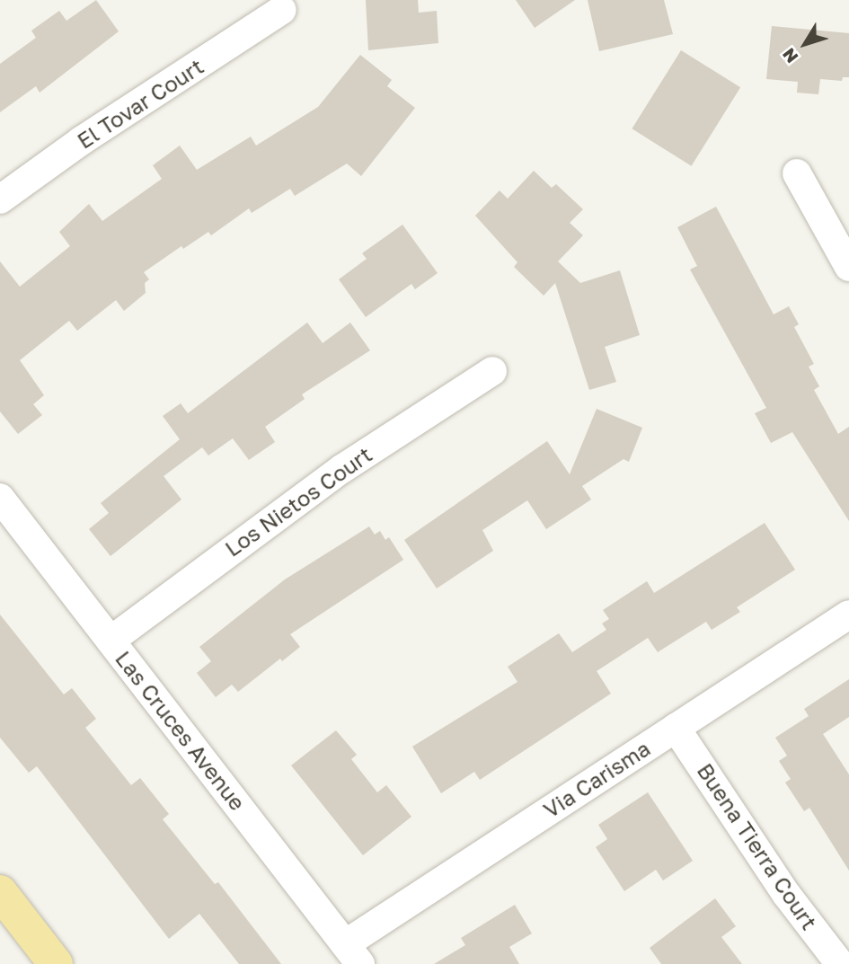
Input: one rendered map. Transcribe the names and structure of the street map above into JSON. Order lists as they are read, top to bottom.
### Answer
{
  "streets": {
    "street": [
      "El Tovar Court",
      "Los Nietos Court",
      "Las Cruces Avenue",
      "Via Carisma",
      "Buena Tierra Court"
    ]
  },
  "crossings": [
    ["Los Nietos Court", "Las Cruces Avenue"],
    ["Las Cruces Avenue", "Via Carisma"],
    ["Via Carisma", "Buena Tierra Court"]
  ],
  "north": "bottom left"
}
